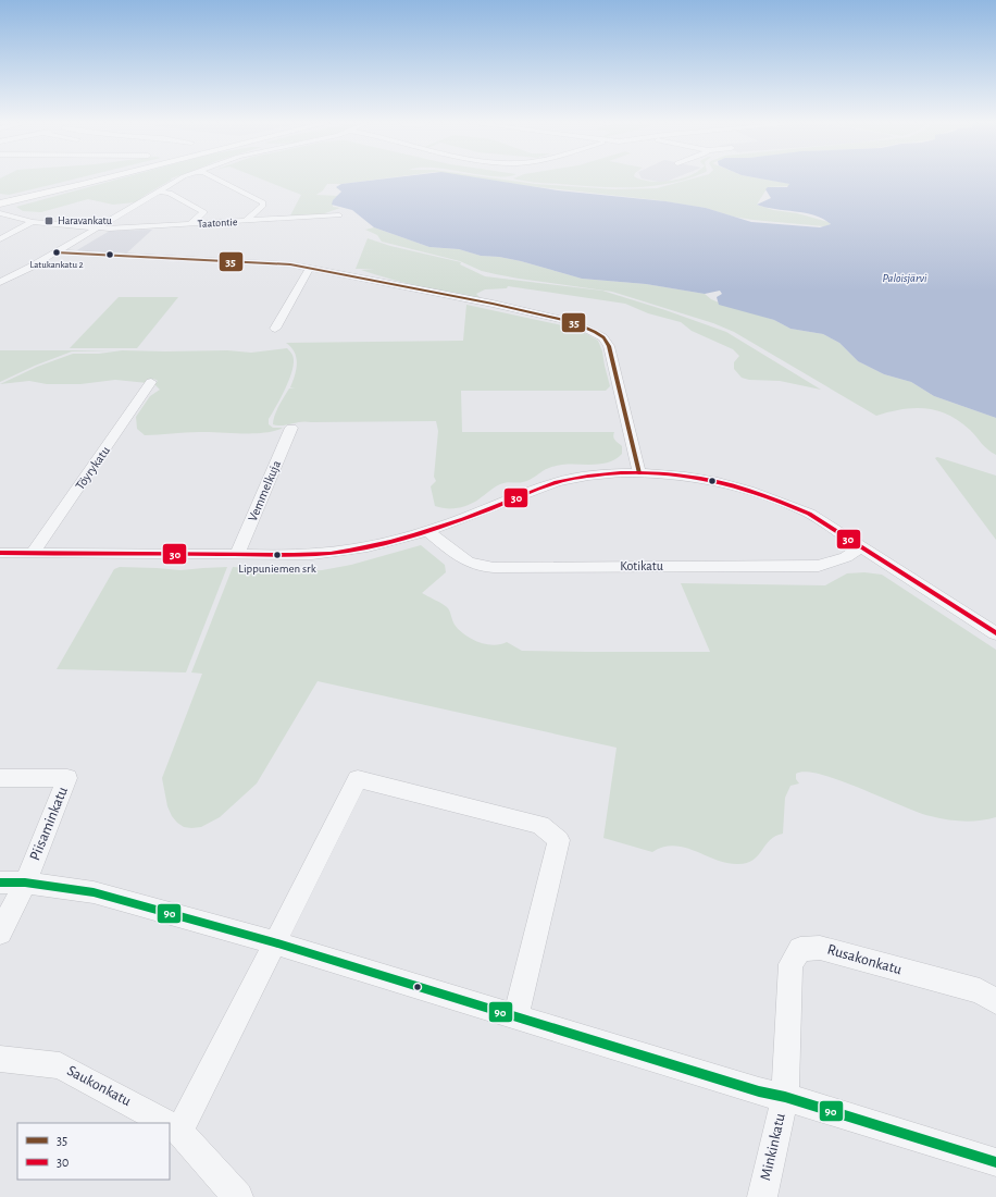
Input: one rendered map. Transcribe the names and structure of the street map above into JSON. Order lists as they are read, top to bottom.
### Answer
{
  "streets": {
    "street": [
      "Taatontie",
      "Töyrykatu",
      "Vemmelkuja",
      "Kotikatu",
      "Piisaminkatu",
      "Rusakonkatu",
      "Saukonkatu",
      "Minkinkatu"
    ]
  },
  "crossings": [
    ["Rusakonkatu", "Minkinkatu"]
  ],
  "water": ["Paloisjärvi"],
  "places": {
    "transit": ["Haravankatu"],
    "other": ["Latukankatu 2", "Lippuniemen srk"]
  },
  "lines": ["transit line 35", "transit line 30", "transit line 90"],
  "legend": ["35", "30"]
}
